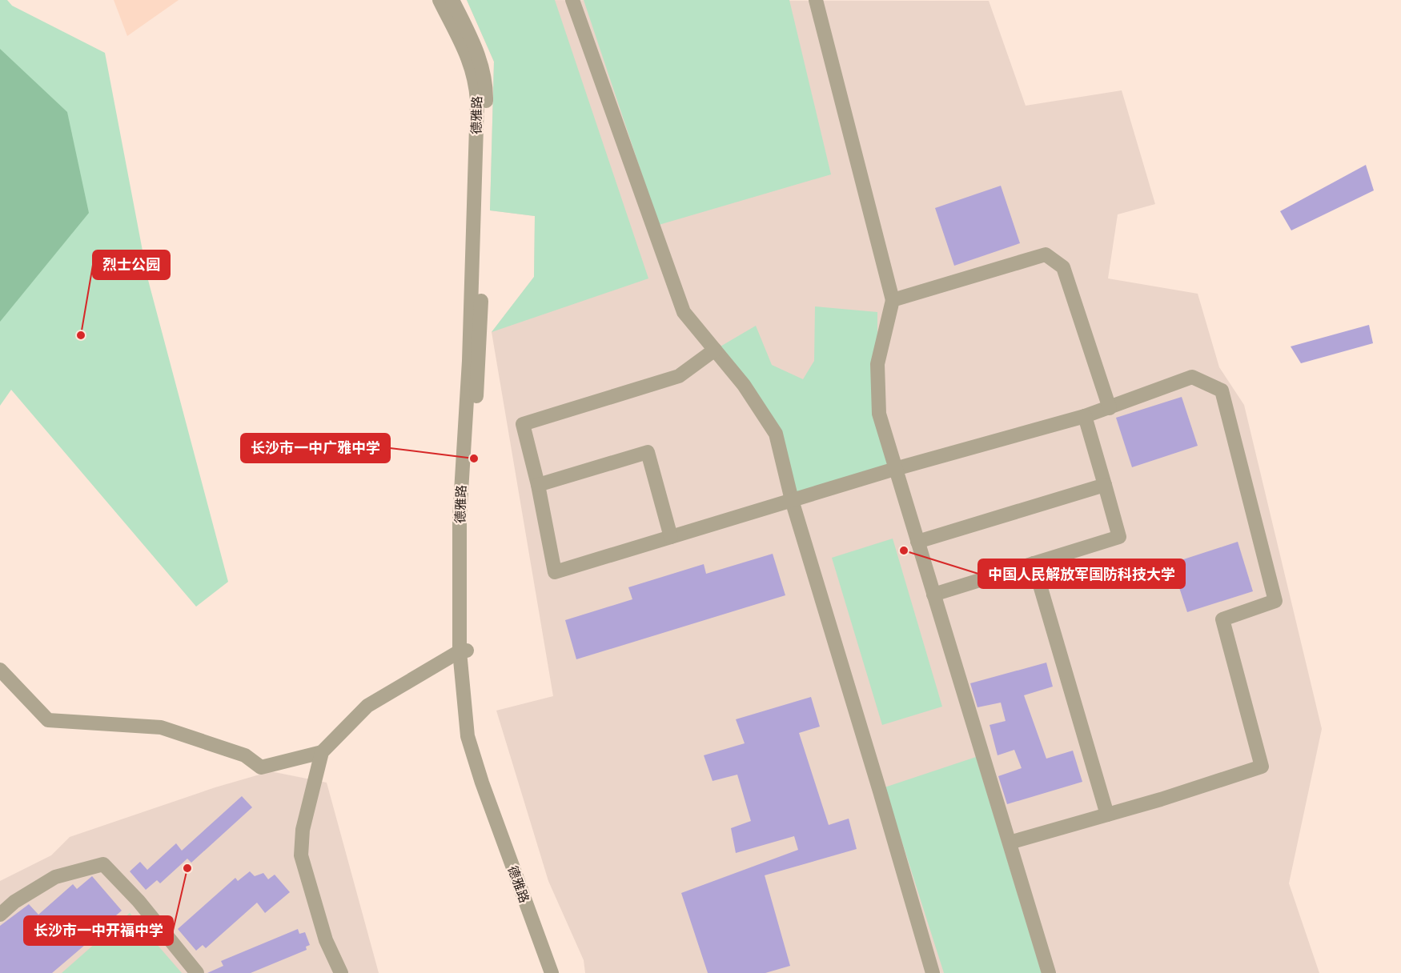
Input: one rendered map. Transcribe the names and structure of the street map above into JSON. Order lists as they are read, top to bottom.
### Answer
{
  "streets": {
    "street": ["德雅路"]
  },
  "places": [
    "烈士公园",
    "长沙市一中广雅中学",
    "中国人民解放军国防科技大学",
    "长沙市一中开福中学"
  ]
}
